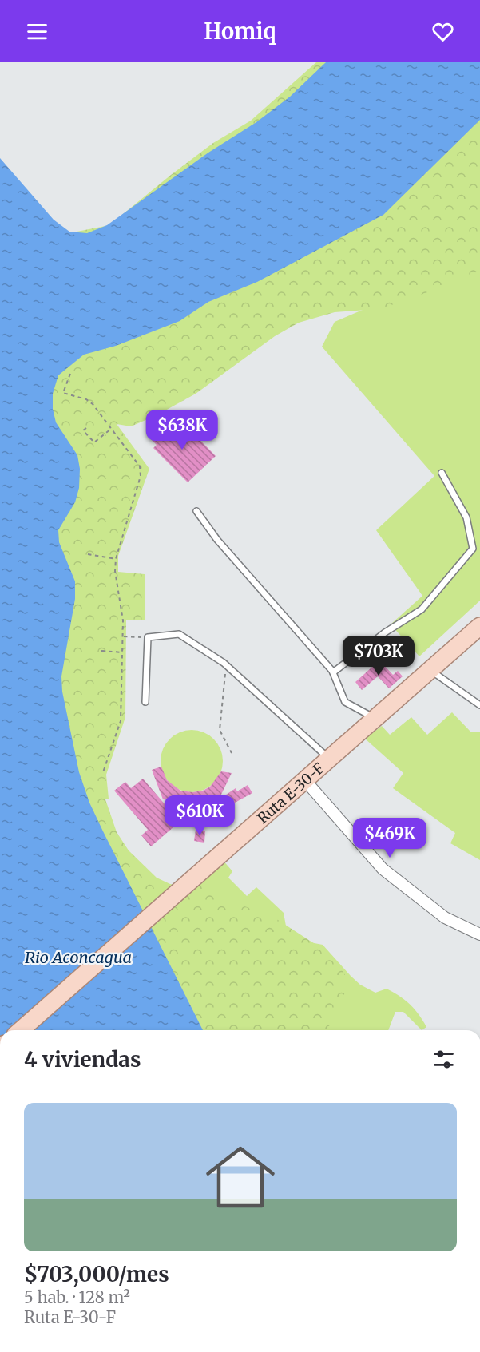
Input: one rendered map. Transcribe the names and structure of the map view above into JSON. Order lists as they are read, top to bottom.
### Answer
{
  "streets": {
    "main road": ["Ruta E-30-F"]
  },
  "water": ["Rio Aconcagua"],
  "page": {
    "header": "Homiq",
    "price": [
      "$638K",
      "$703K",
      "$610K",
      "$469K"
    ],
    "heading": "4 viviendas",
    "list": [
      {
        "name": "$703,000/mes",
        "note": "5 hab. · 128 m² · Ruta E-30-F"
      }
    ]
  }
}
